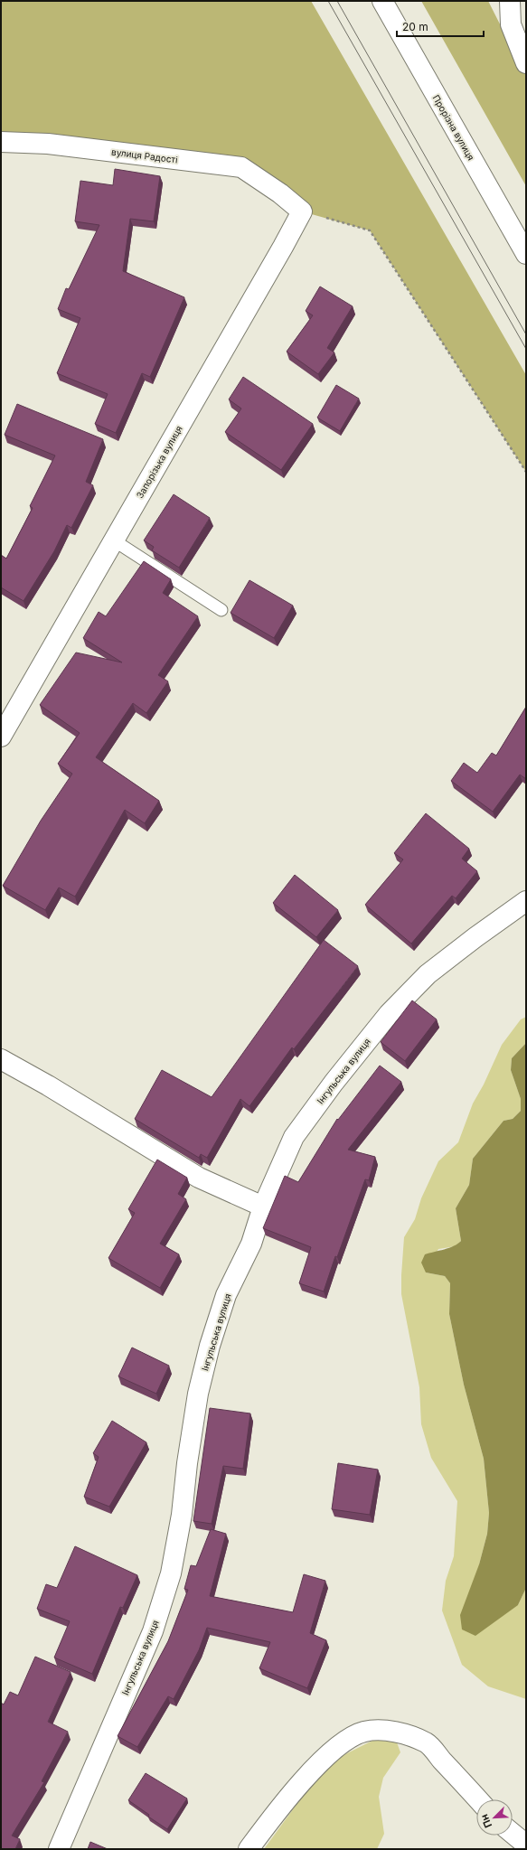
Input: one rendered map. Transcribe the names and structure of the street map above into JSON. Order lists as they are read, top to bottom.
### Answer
{
  "streets": {
    "street": [
      "Прорізна вулиця",
      "вулиця Радості",
      "Запорізька вулиця",
      "Інгульська вулиця"
    ]
  },
  "crossings": [
    ["вулиця Радості", "Запорізька вулиця"]
  ],
  "scale_bar": "20 m",
  "north": "bottom left"
}
